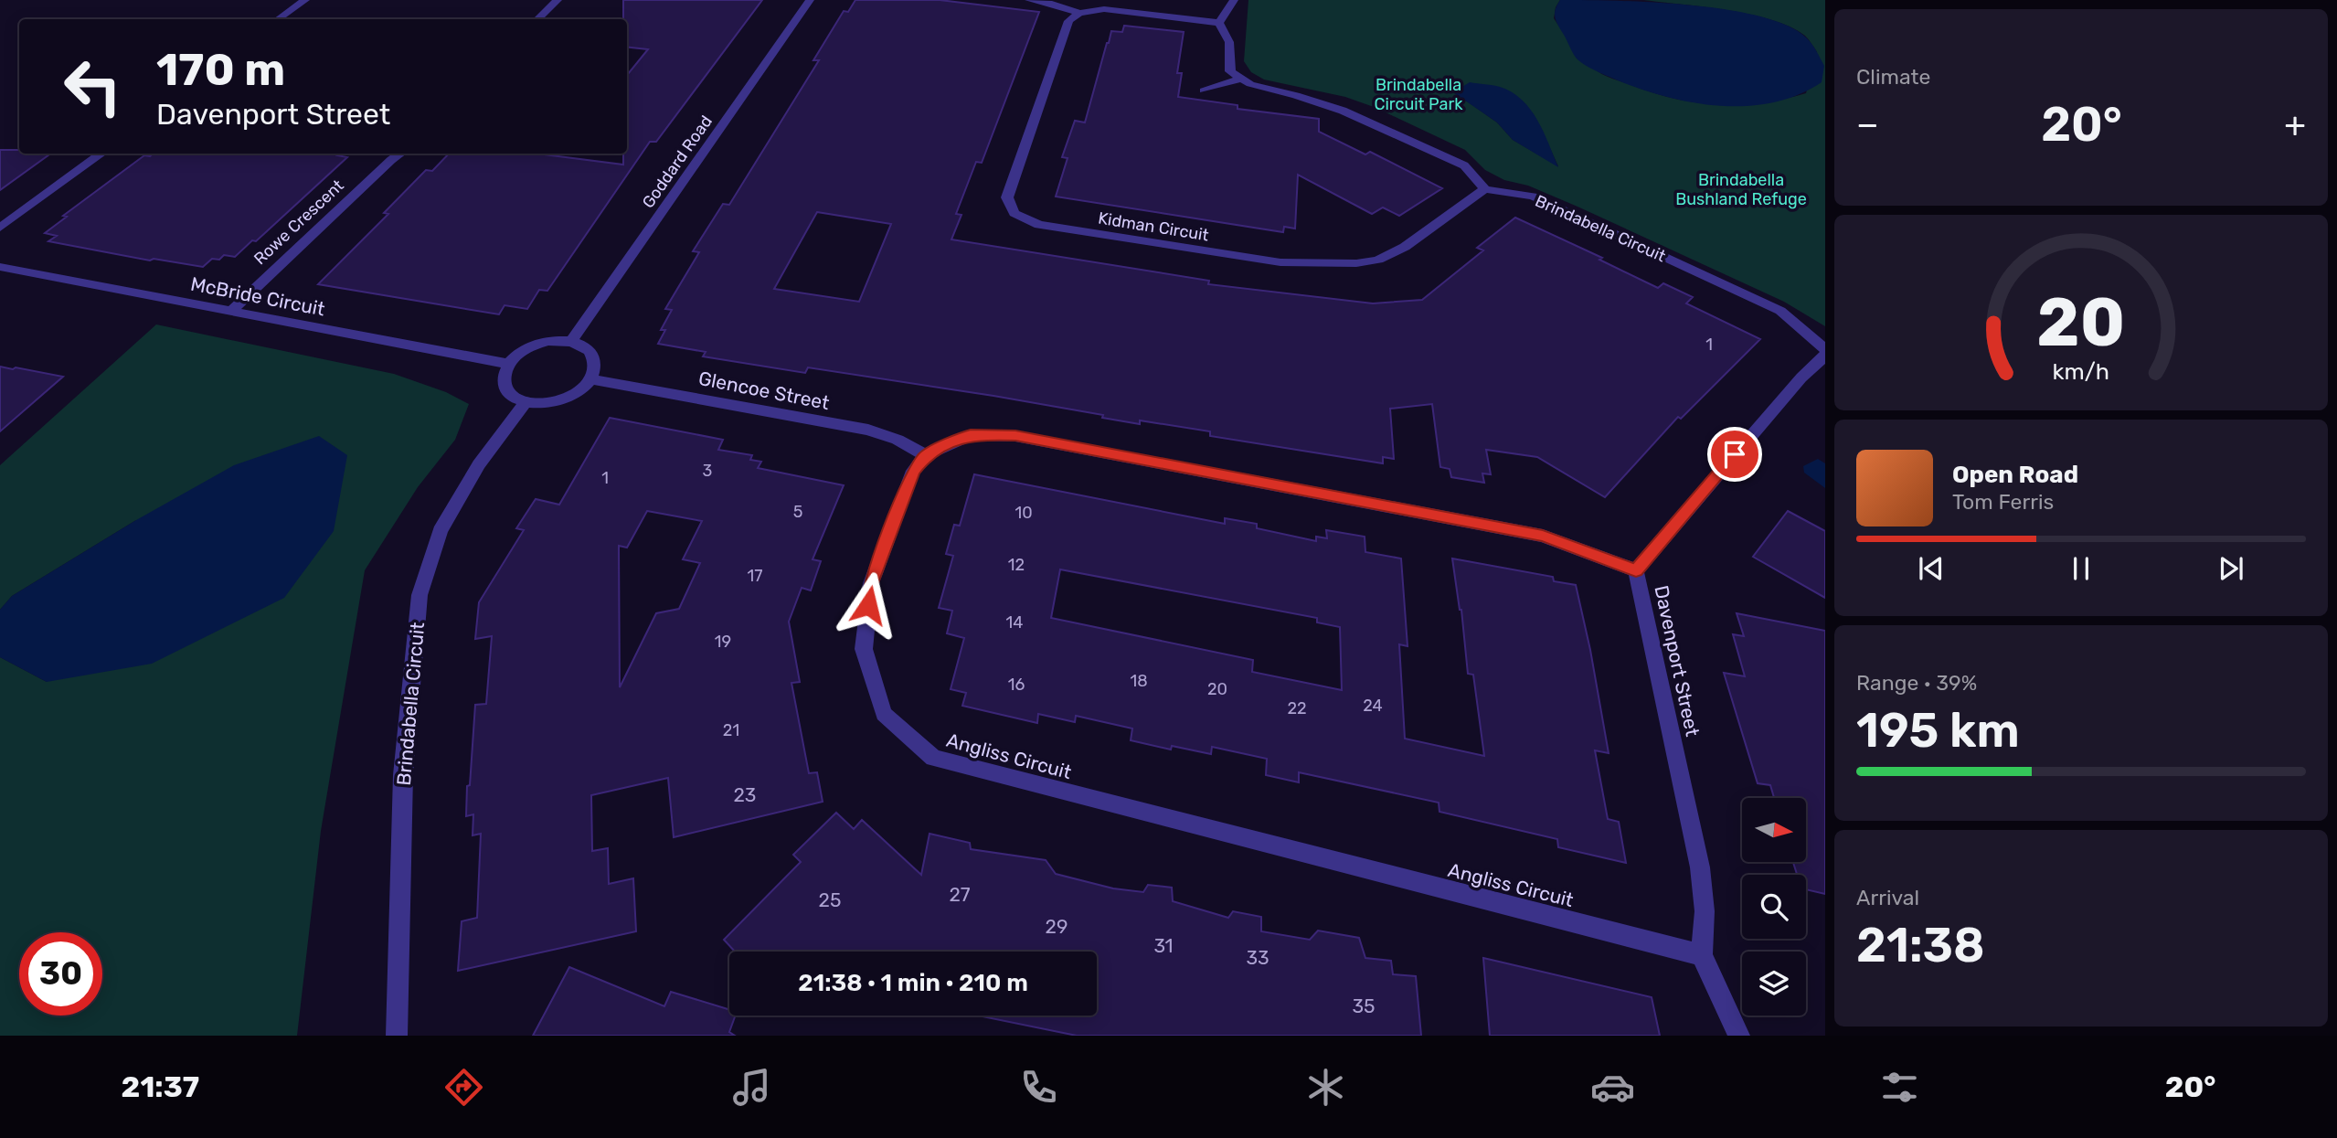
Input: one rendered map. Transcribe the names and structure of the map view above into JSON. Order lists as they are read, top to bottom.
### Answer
{
  "streets": {
    "street": [
      "Goddard Road",
      "Rowe Crescent",
      "Kidman Circuit",
      "Brindabella Circuit",
      "McBride Circuit",
      "Glencoe Street",
      "Davenport Street",
      "Angliss Circuit"
    ]
  },
  "crossings": [
    ["Goddard Road", "Brindabella Circuit"],
    ["Goddard Road", "McBride Circuit"],
    ["Goddard Road", "Glencoe Street"],
    ["Rowe Crescent", "McBride Circuit"],
    ["Kidman Circuit", "Brindabella Circuit"],
    ["Brindabella Circuit", "McBride Circuit"],
    ["Brindabella Circuit", "Glencoe Street"],
    ["McBride Circuit", "Glencoe Street"],
    ["Glencoe Street", "Angliss Circuit"],
    ["Davenport Street", "Angliss Circuit"]
  ],
  "parks": ["Brindabella Circuit Park", "Brindabella Bushland Refuge"],
  "house_numbers": [
    "1",
    "3",
    "1",
    "5",
    "10",
    "12",
    "17",
    "14",
    "19",
    "18",
    "16",
    "20",
    "24",
    "22",
    "21",
    "23",
    "27",
    "25",
    "29",
    "31",
    "33",
    "35"
  ],
  "north": "right",
  "page": {
    "tile": [
      "Climate",
      ["Range · 39%", "195 km"],
      ["Arrival", "21:38"]
    ],
    "turn": ["170 m", "Davenport Street"],
    "heat": ["−", "20°", "+"],
    "song": ["Open Road", "Tom Ferris"],
    "limit": "30",
    "trip": "21:38 · 1 min · 210 m",
    "tabs": ["21:37", "20°"],
    "gauge": ["20", "km/h"]
  }
}
